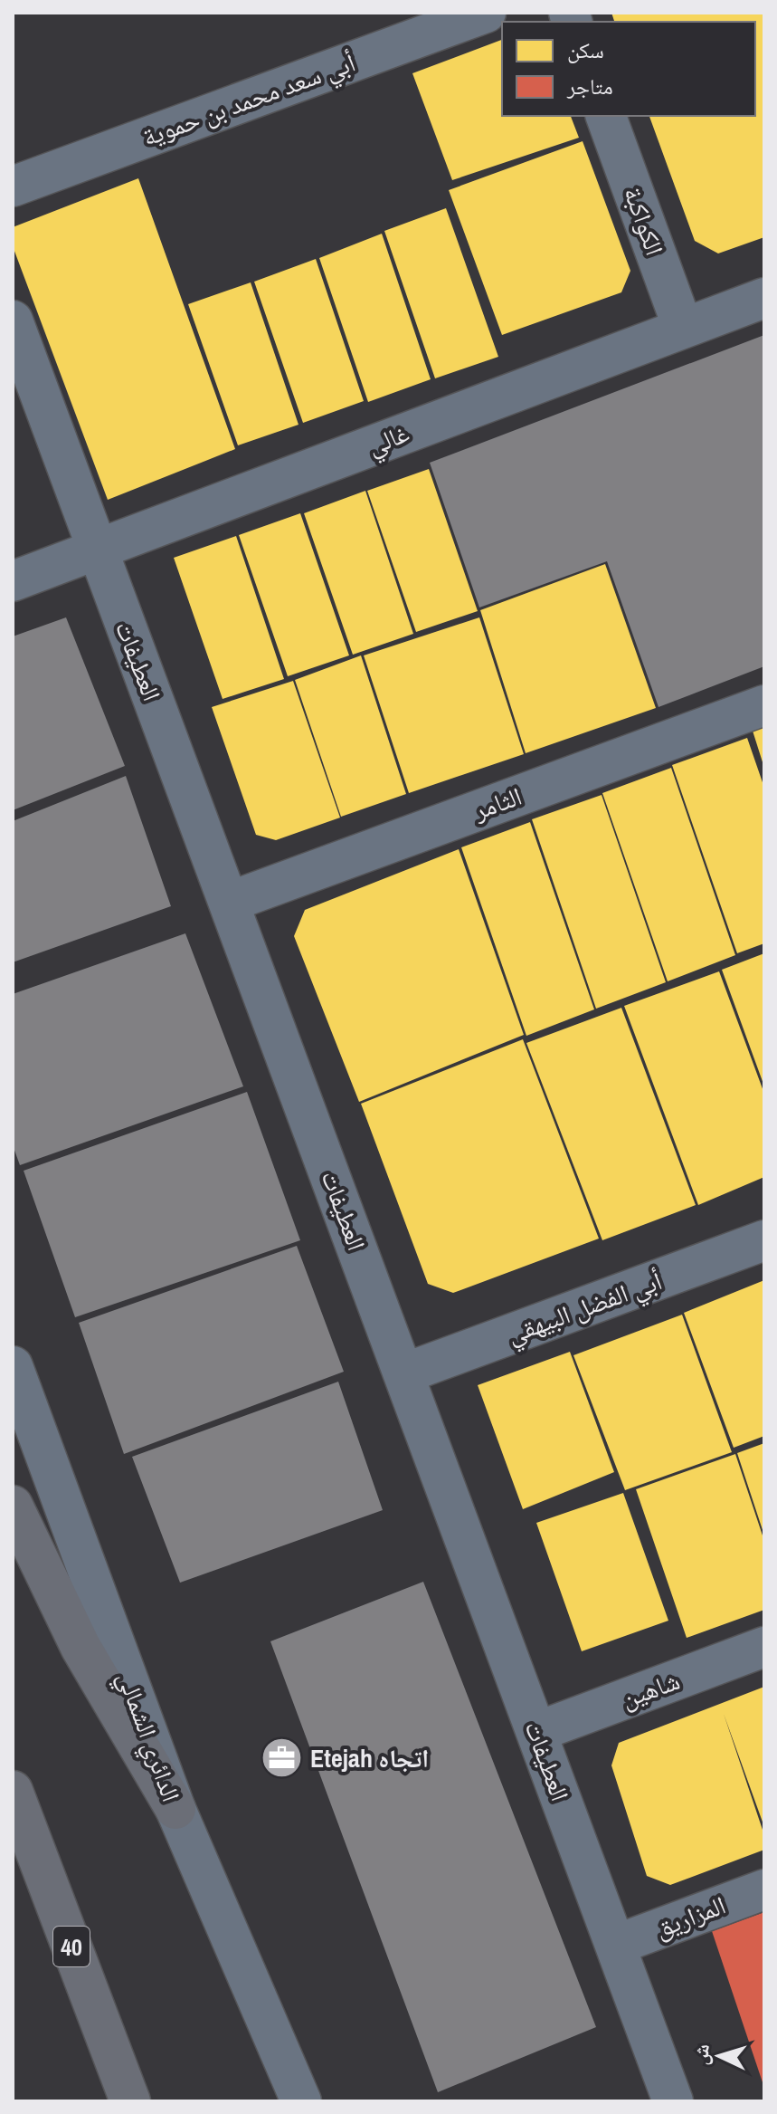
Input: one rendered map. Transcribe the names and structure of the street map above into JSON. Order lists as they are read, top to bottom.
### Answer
{
  "streets": {
    "highway": ["40"],
    "street": [
      "أبي سعد محمد بن حموية",
      "الكواكبة",
      "غالي",
      "العطيفات",
      "الثامر",
      "أبي الفضل البيهقي",
      "شاهين",
      "الدائري الشمالي",
      "المزاريق"
    ]
  },
  "crossings": [
    ["الكواكبة", "غالي"],
    ["غالي", "العطيفات"],
    ["العطيفات", "الثامر"],
    ["العطيفات", "أبي الفضل البيهقي"],
    ["العطيفات", "شاهين"],
    ["العطيفات", "المزاريق"]
  ],
  "places": {
    "office": ["Etejah اتجاه"]
  },
  "legend": ["سكن", "متاجر"],
  "north": "left"
}
